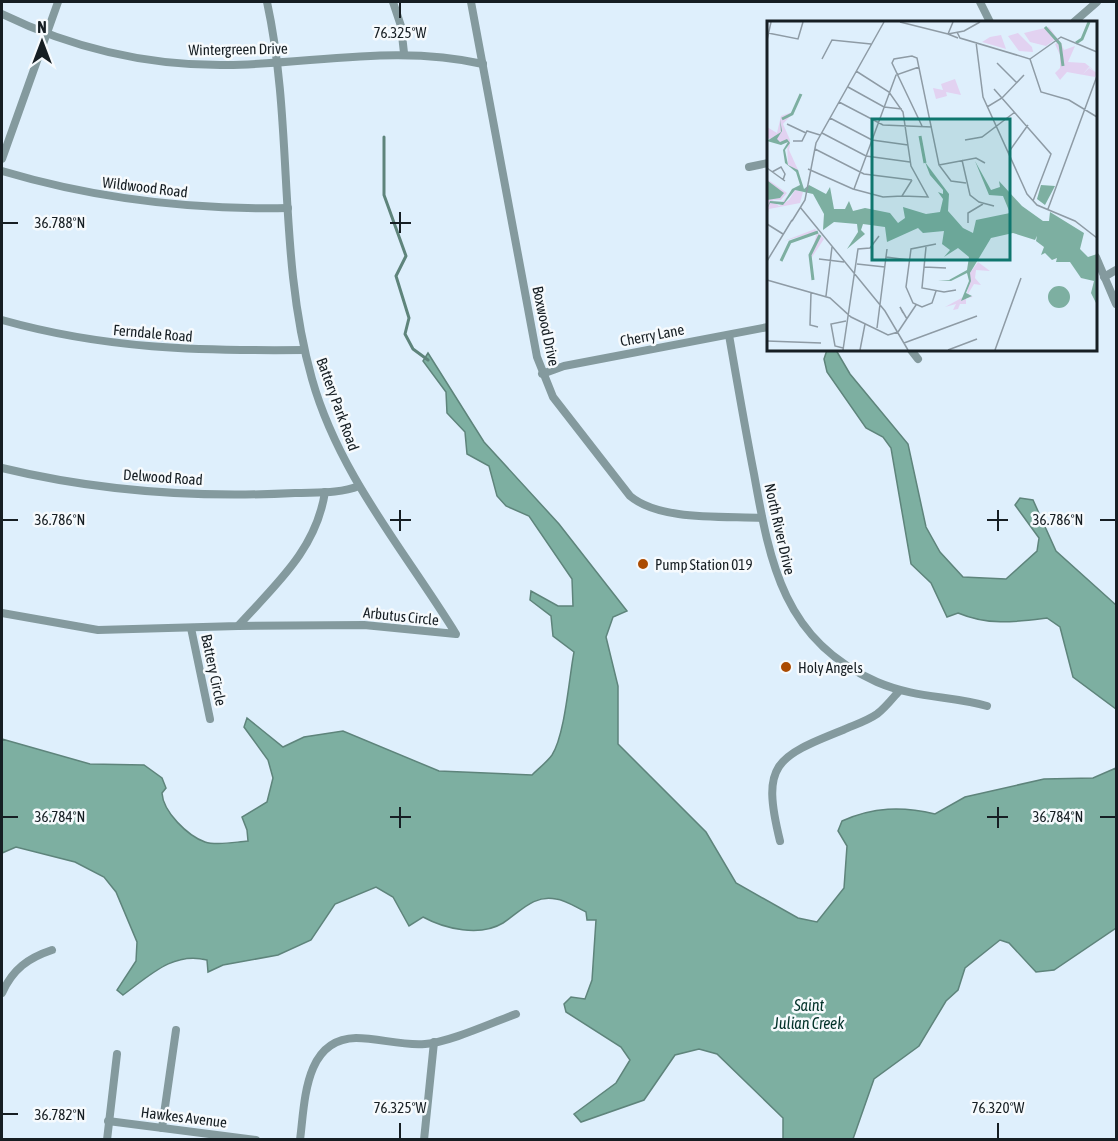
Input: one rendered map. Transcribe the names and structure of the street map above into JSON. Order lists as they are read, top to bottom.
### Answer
{
  "streets": {
    "street": [
      "Wintergreen Drive",
      "Wildwood Road",
      "Boxwood Drive",
      "Ferndale Road",
      "Cherry Lane",
      "Battery Park Road",
      "Delwood Road",
      "North River Drive",
      "Arbutus Circle",
      "Battery Circle",
      "Hawkes Avenue"
    ]
  },
  "crossings": [
    ["Wintergreen Drive", "Boxwood Drive"],
    ["Wintergreen Drive", "Battery Park Road"],
    ["Wildwood Road", "Battery Park Road"],
    ["Boxwood Drive", "Cherry Lane"],
    ["Boxwood Drive", "North River Drive"],
    ["Ferndale Road", "Battery Park Road"],
    ["Cherry Lane", "North River Drive"],
    ["Battery Park Road", "Arbutus Circle"]
  ],
  "water": ["Saint Julian Creek"],
  "places": ["Pump Station 019", "Holy Angels"],
  "north": "top",
  "coordinates": [
    "76.325°W",
    "36.788°N",
    "36.786°N",
    "36.784°N",
    "76.320°W",
    "36.782°N"
  ]
}
